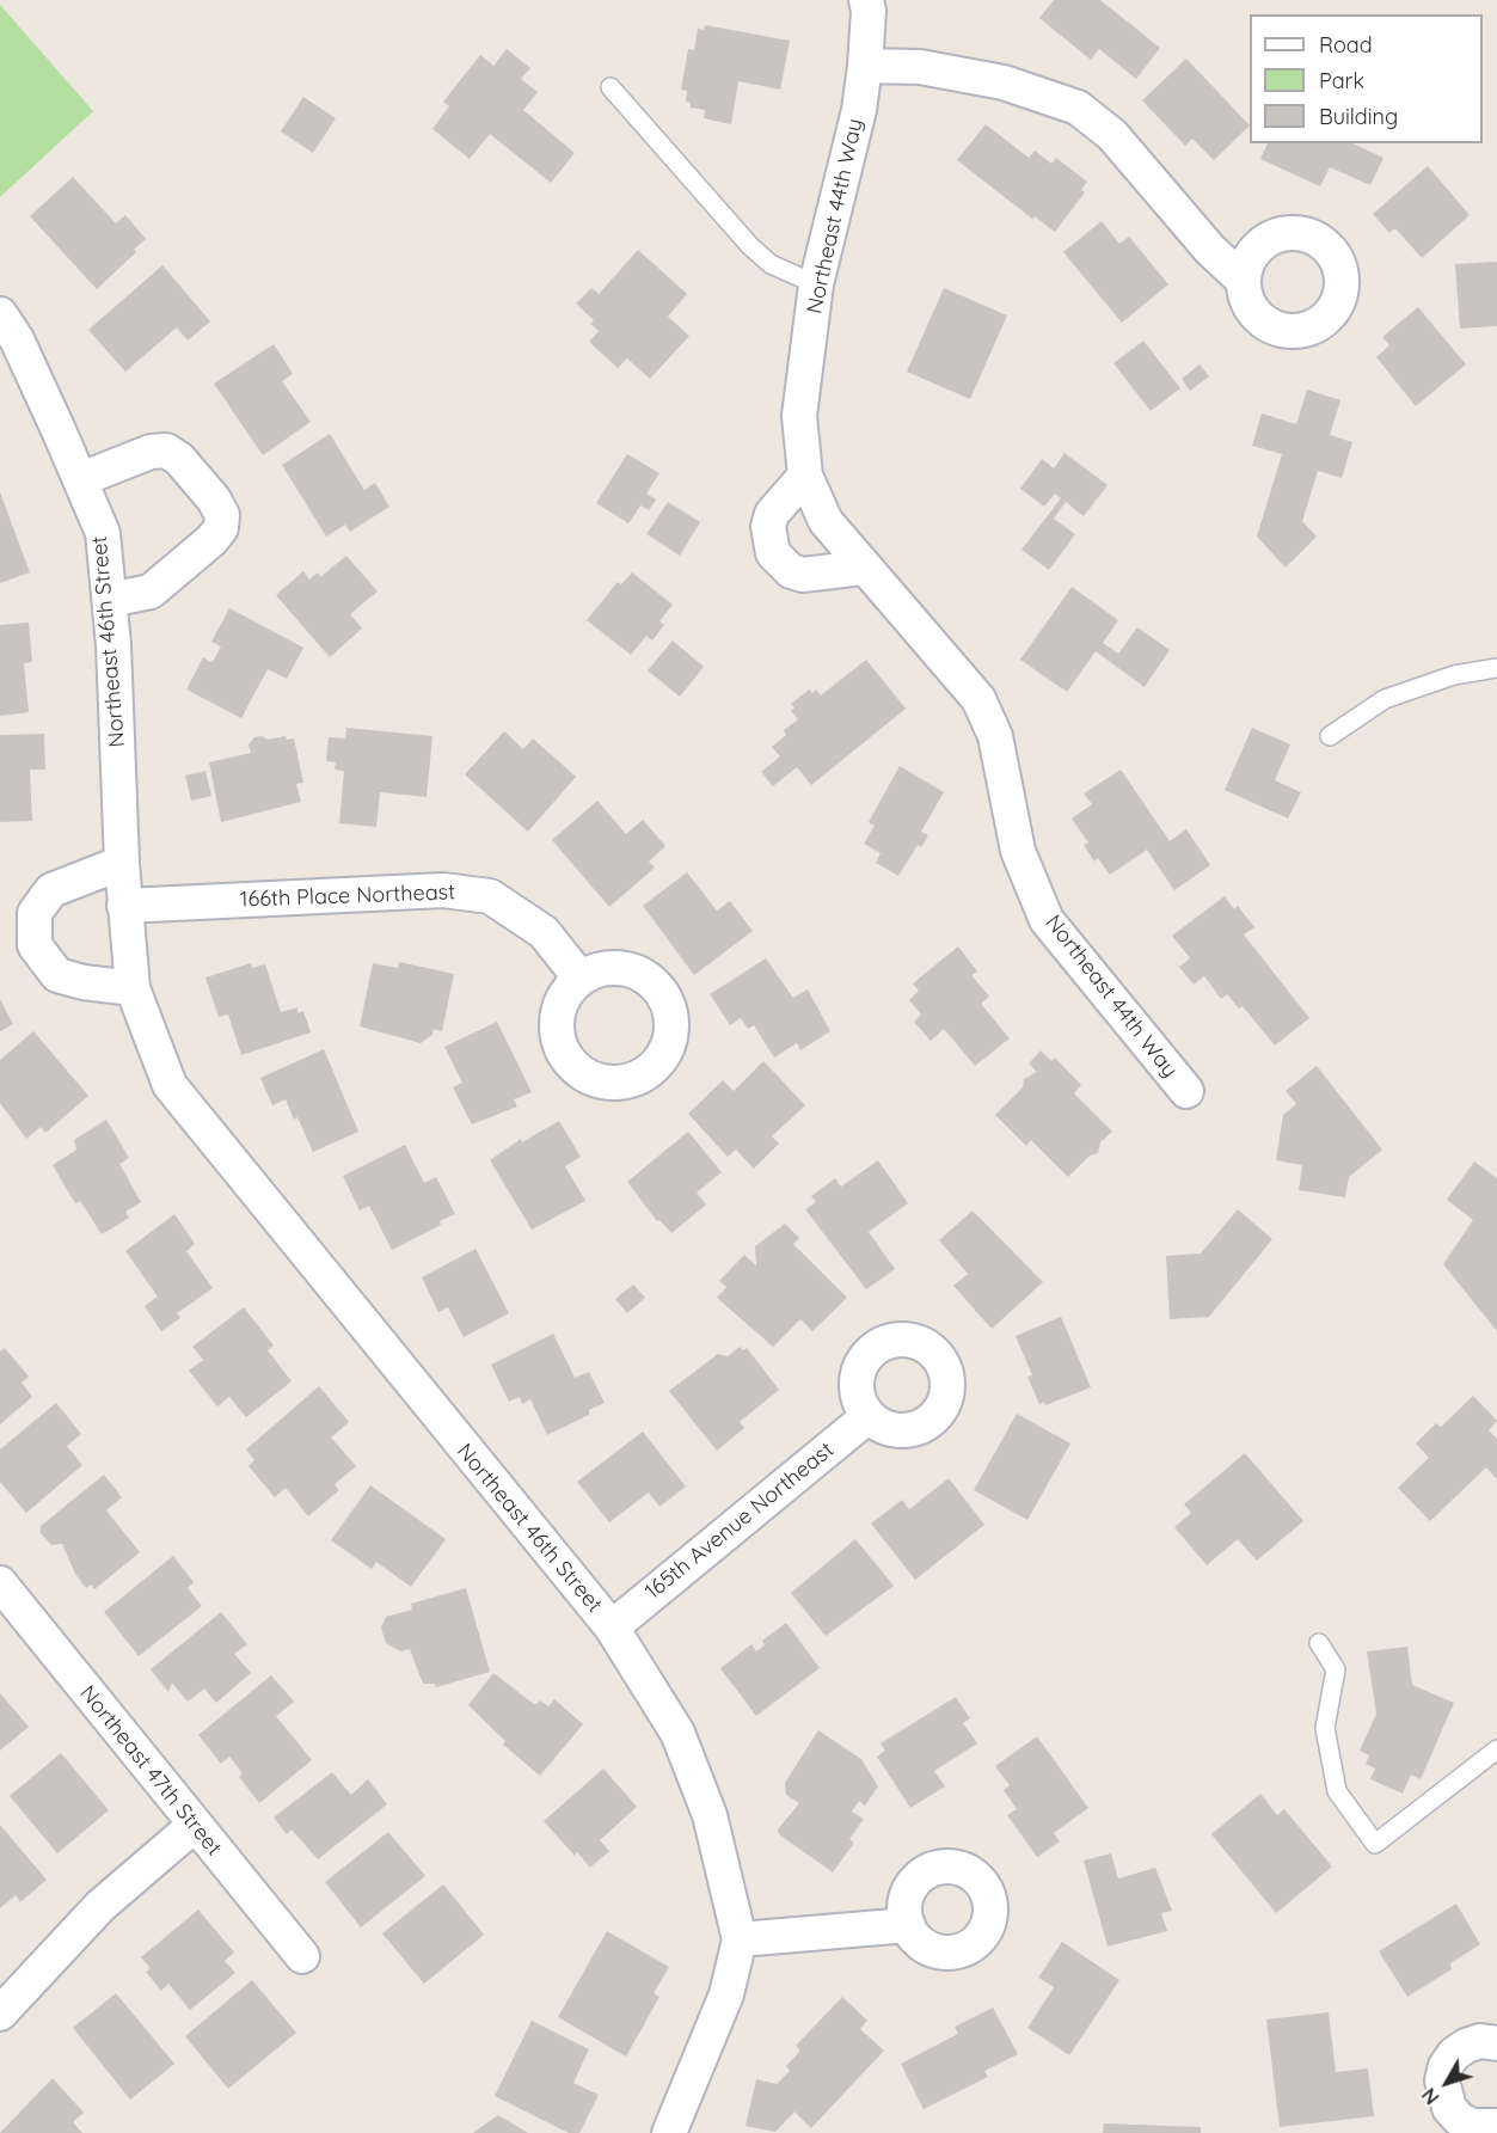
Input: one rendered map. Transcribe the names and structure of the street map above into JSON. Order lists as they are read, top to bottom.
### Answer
{
  "streets": {
    "street": [
      "Northeast 44th Way",
      "Northeast 46th Street",
      "166th Place Northeast",
      "165th Avenue Northeast",
      "Northeast 47th Street"
    ]
  },
  "crossings": [
    ["Northeast 46th Street", "166th Place Northeast"],
    ["Northeast 46th Street", "165th Avenue Northeast"]
  ],
  "legend": ["Road", "Park", "Building"],
  "north": "bottom left"
}
